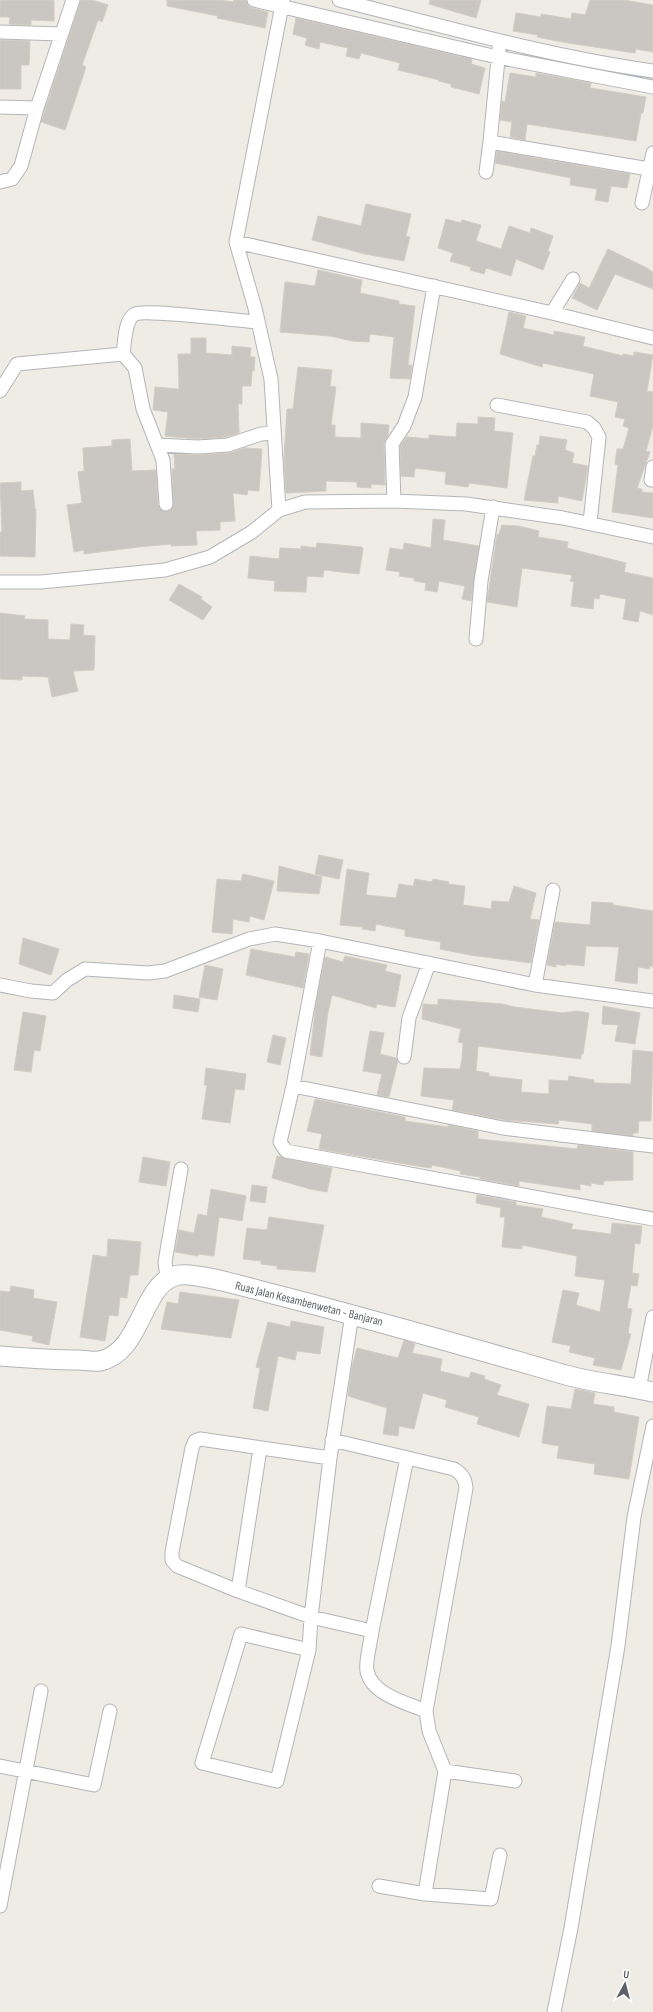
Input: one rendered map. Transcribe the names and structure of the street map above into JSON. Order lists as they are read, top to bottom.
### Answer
{
  "streets": {
    "main road": ["Ruas Jalan Kesambenwetan - Banjaran"]
  },
  "north": "top"
}
